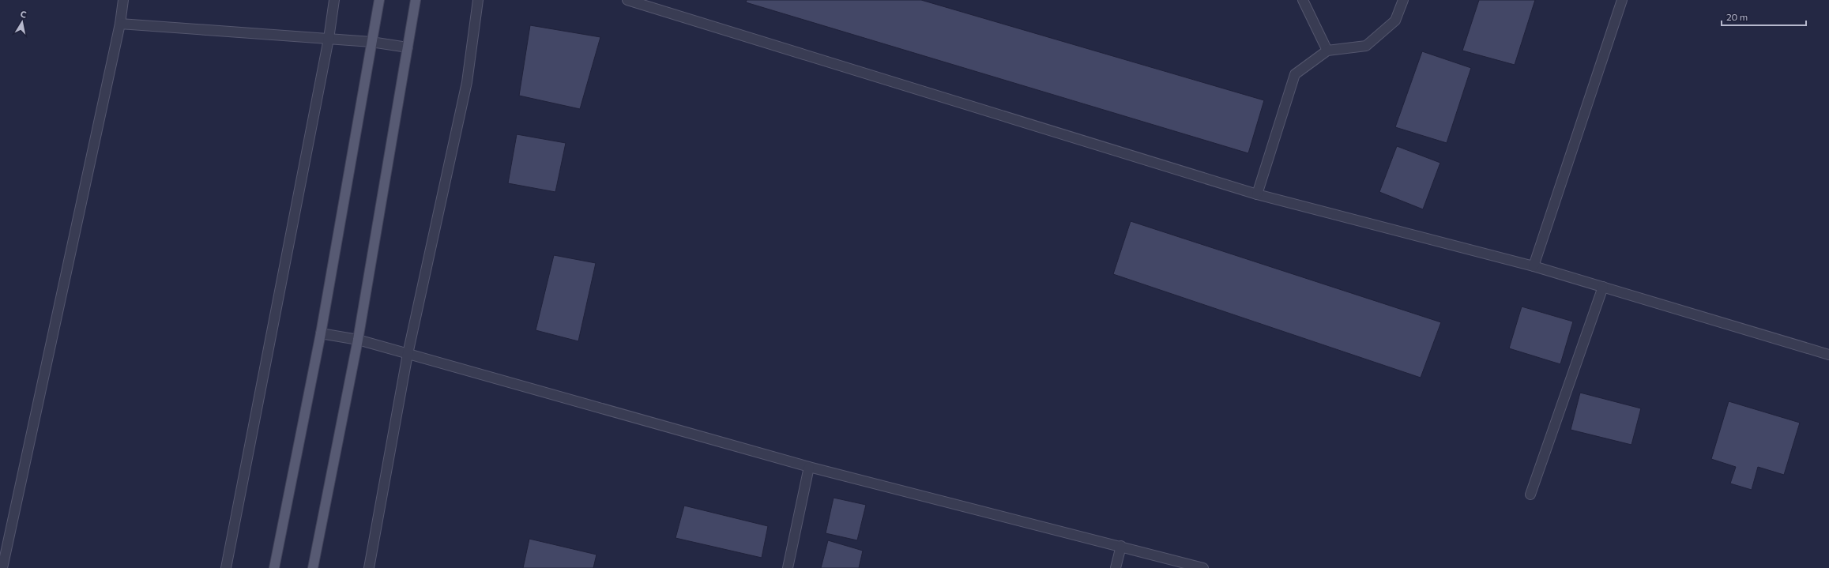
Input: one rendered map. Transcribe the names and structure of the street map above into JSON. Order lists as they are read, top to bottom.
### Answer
{
  "scale_bar": "20 m",
  "north": "top"
}
